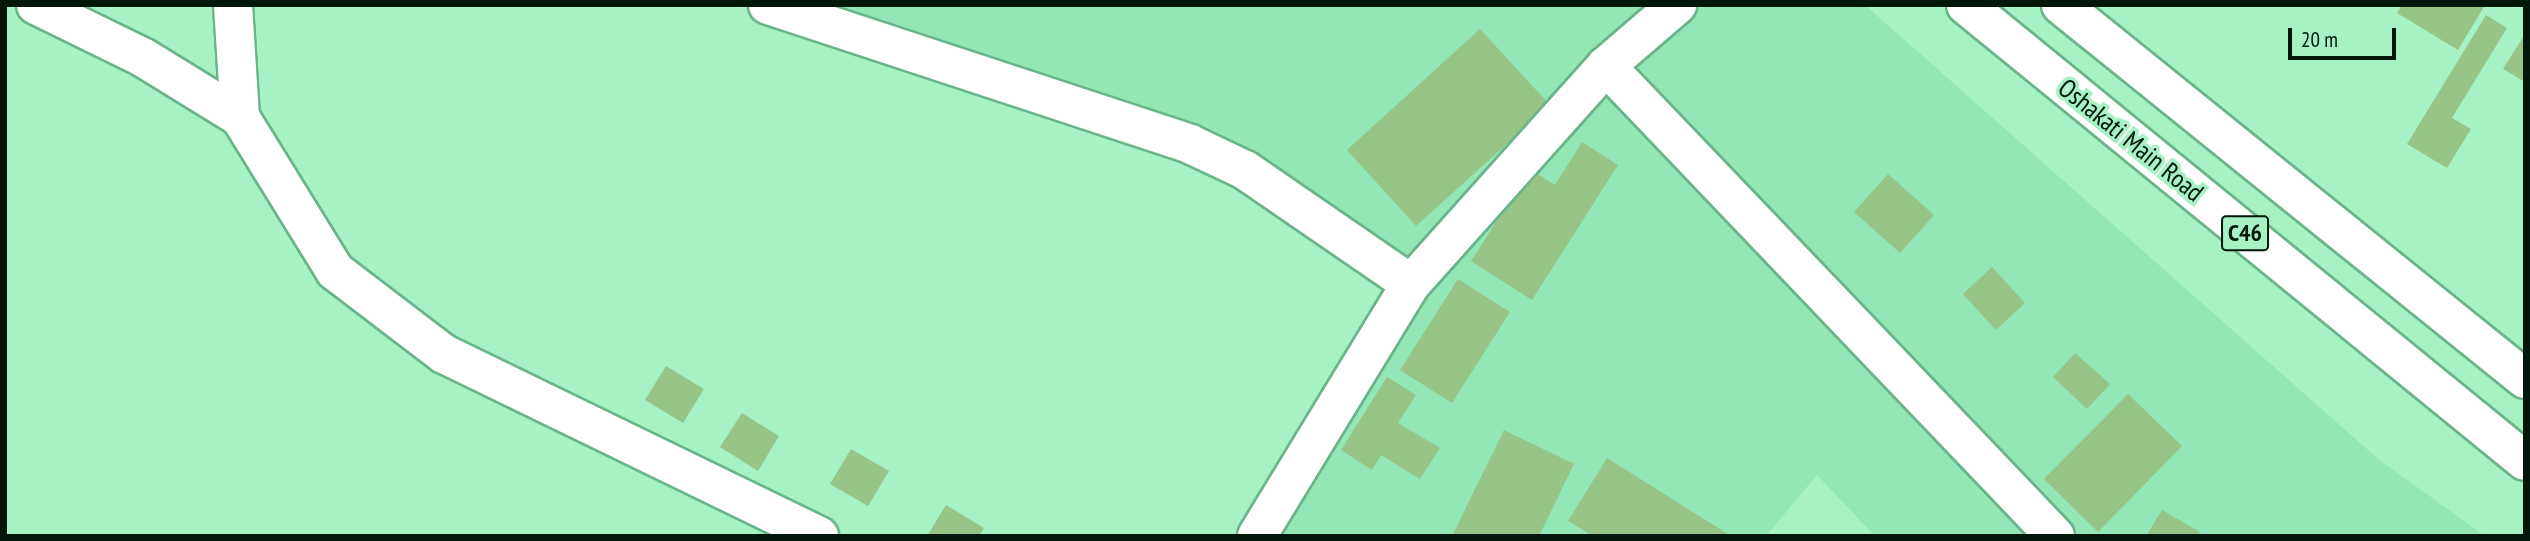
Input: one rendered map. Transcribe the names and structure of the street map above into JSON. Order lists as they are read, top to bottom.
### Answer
{
  "streets": {
    "street": ["Oshakati Main Road", "C46"]
  },
  "scale_bar": "20 m"
}
